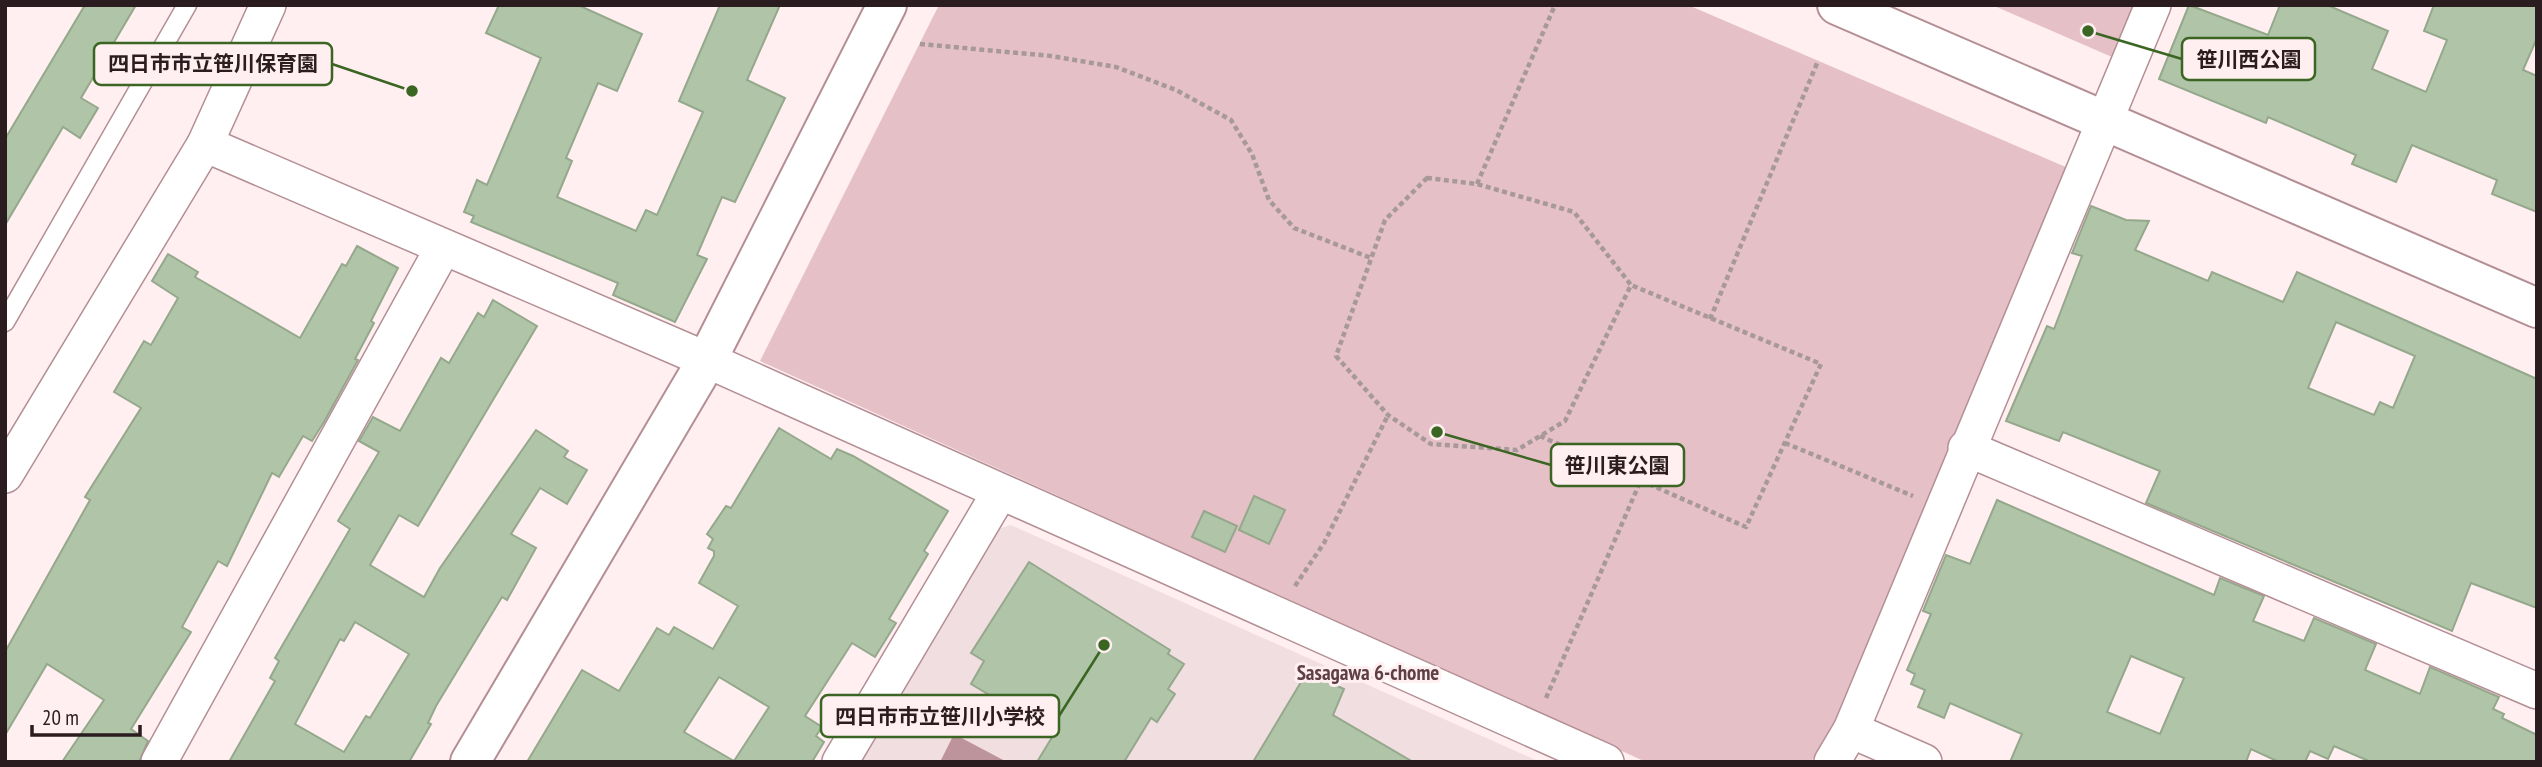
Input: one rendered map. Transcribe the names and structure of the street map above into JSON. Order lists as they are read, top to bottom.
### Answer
{
  "districts": ["Sasagawa 6-chome"],
  "places": [
    "笹川西公園",
    "四日市市立笹川保育園",
    "笹川東公園",
    "四日市市立笹川小学校"
  ],
  "scale_bar": "20 m"
}
